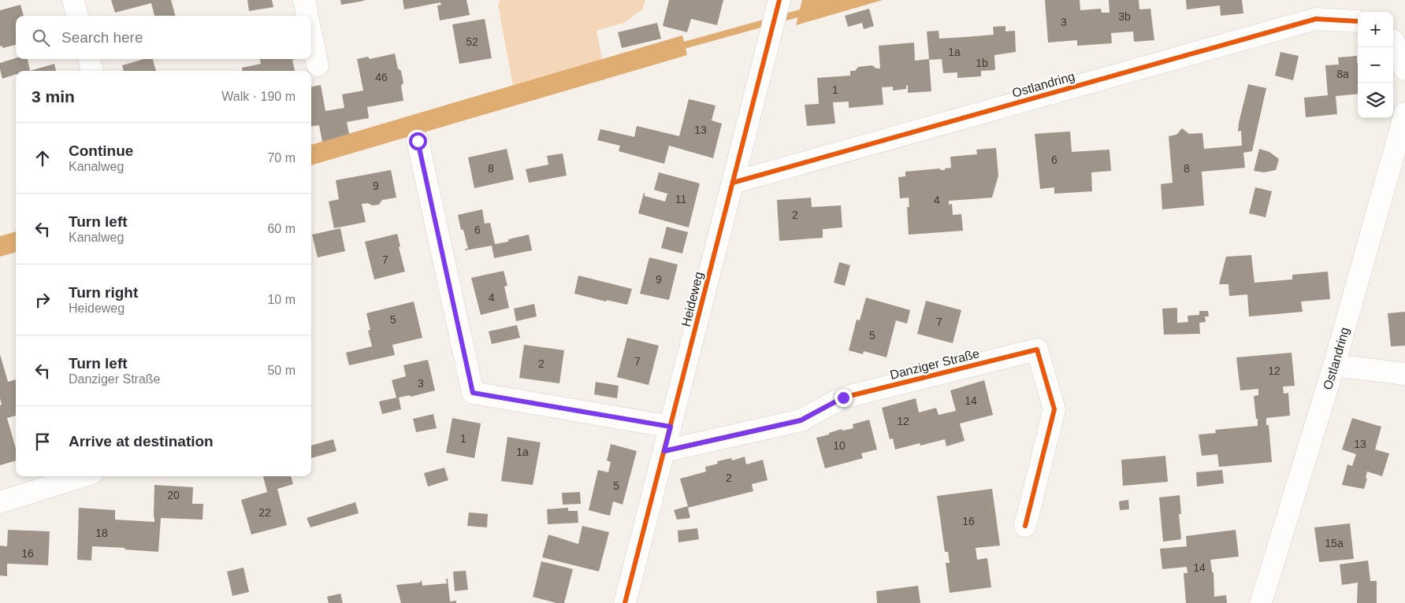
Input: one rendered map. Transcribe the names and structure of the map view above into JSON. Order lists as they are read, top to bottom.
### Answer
{
  "streets": {
    "street": ["Ostlandring", "Heideweg", "Danziger Straße"]
  },
  "crossings": [
    ["Ostlandring", "Heideweg"],
    ["Heideweg", "Danziger Straße"]
  ],
  "house_numbers": [
    "3b",
    "3",
    "52",
    "1a",
    "1b",
    "8a",
    "46",
    "1",
    "13",
    "6",
    "8",
    "8",
    "9",
    "11",
    "4",
    "2",
    "6",
    "7",
    "9",
    "4",
    "5",
    "7",
    "5",
    "7",
    "2",
    "12",
    "3",
    "14",
    "12",
    "1",
    "13",
    "10",
    "1a",
    "2",
    "5",
    "20",
    "22",
    "16",
    "18",
    "15a",
    "16",
    "14"
  ],
  "page": {
    "map_buttons": ["+", "−"],
    "search": "Search here",
    "heading": ["3 min", "Walk · 190 m"],
    "list": [
      ["Continue", "Kanalweg", "70 m"],
      ["Turn left", "Kanalweg", "60 m"],
      ["Turn right", "Heideweg", "10 m"],
      ["Turn left", "Danziger Straße", "50 m"],
      "Arrive at destination"
    ]
  }
}
